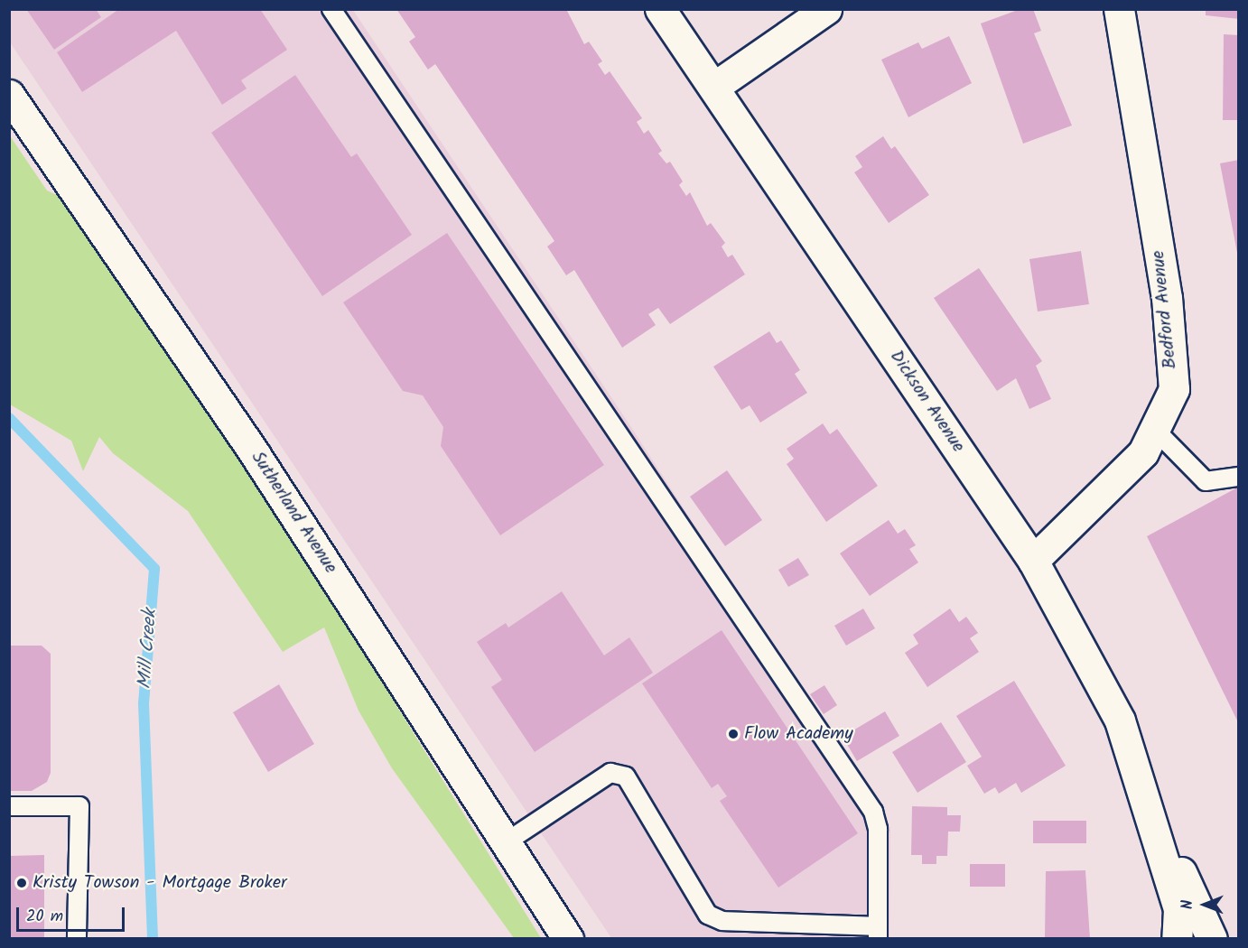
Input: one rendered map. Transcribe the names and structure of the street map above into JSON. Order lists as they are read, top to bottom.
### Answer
{
  "streets": {
    "street": ["Bedford Avenue", "Dickson Avenue", "Sutherland Avenue"]
  },
  "crossings": [
    ["Bedford Avenue", "Dickson Avenue"]
  ],
  "water": ["Mill Creek"],
  "places": ["Flow Academy", "Kristy Towson - Mortgage Broker"],
  "scale_bar": "20 m",
  "north": "left"
}
